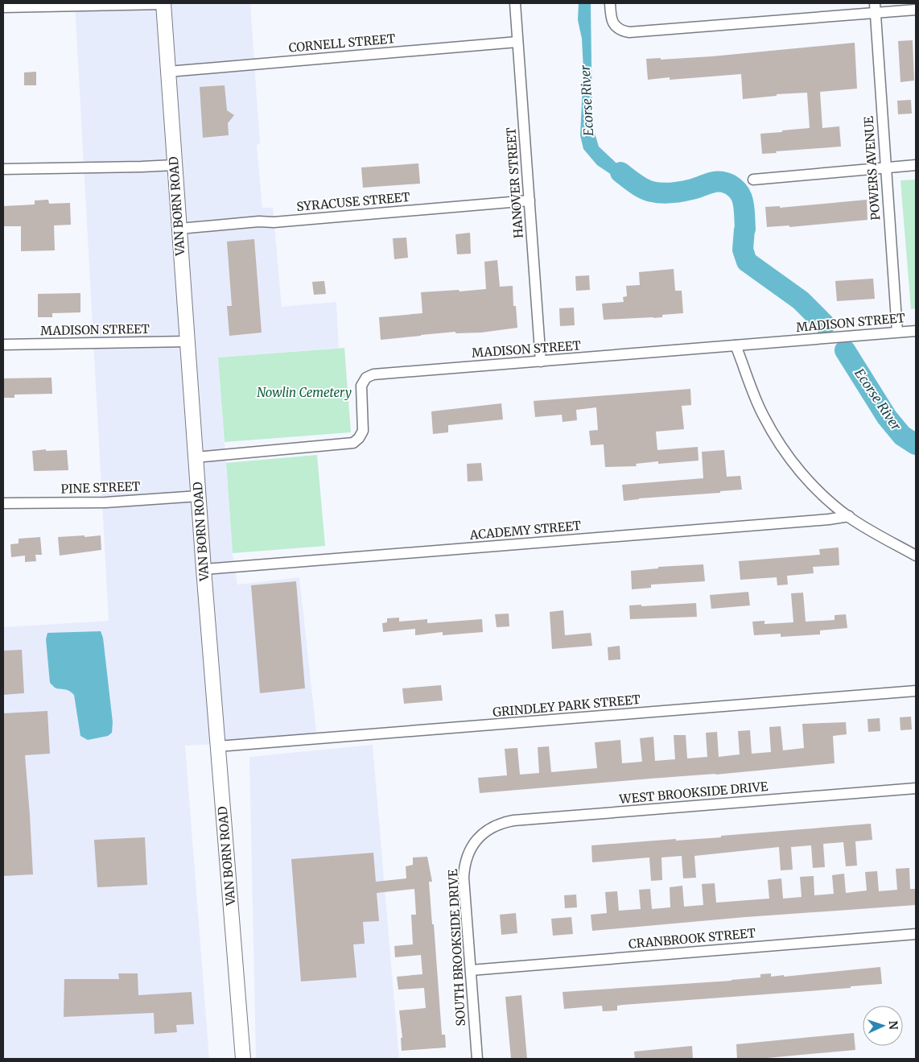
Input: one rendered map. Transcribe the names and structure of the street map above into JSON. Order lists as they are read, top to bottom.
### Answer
{
  "streets": {
    "main road": ["VAN BORN ROAD"],
    "street": [
      "CORNELL STREET",
      "POWERS AVENUE",
      "HANOVER STREET",
      "SYRACUSE STREET",
      "MADISON STREET",
      "PINE STREET",
      "ACADEMY STREET",
      "GRINDLEY PARK STREET",
      "WEST BROOKSIDE DRIVE",
      "CRANBROOK STREET",
      "SOUTH BROOKSIDE DRIVE"
    ]
  },
  "crossings": [
    ["CORNELL STREET", "HANOVER STREET"],
    ["CORNELL STREET", "VAN BORN ROAD"],
    ["POWERS AVENUE", "MADISON STREET"],
    ["HANOVER STREET", "SYRACUSE STREET"],
    ["HANOVER STREET", "MADISON STREET"],
    ["SYRACUSE STREET", "VAN BORN ROAD"],
    ["VAN BORN ROAD", "MADISON STREET"],
    ["VAN BORN ROAD", "PINE STREET"],
    ["VAN BORN ROAD", "ACADEMY STREET"],
    ["VAN BORN ROAD", "GRINDLEY PARK STREET"],
    ["WEST BROOKSIDE DRIVE", "SOUTH BROOKSIDE DRIVE"],
    ["CRANBROOK STREET", "SOUTH BROOKSIDE DRIVE"]
  ],
  "water": ["Ecorse River"],
  "parks": ["Nowlin Cemetery"],
  "north": "right"
}
